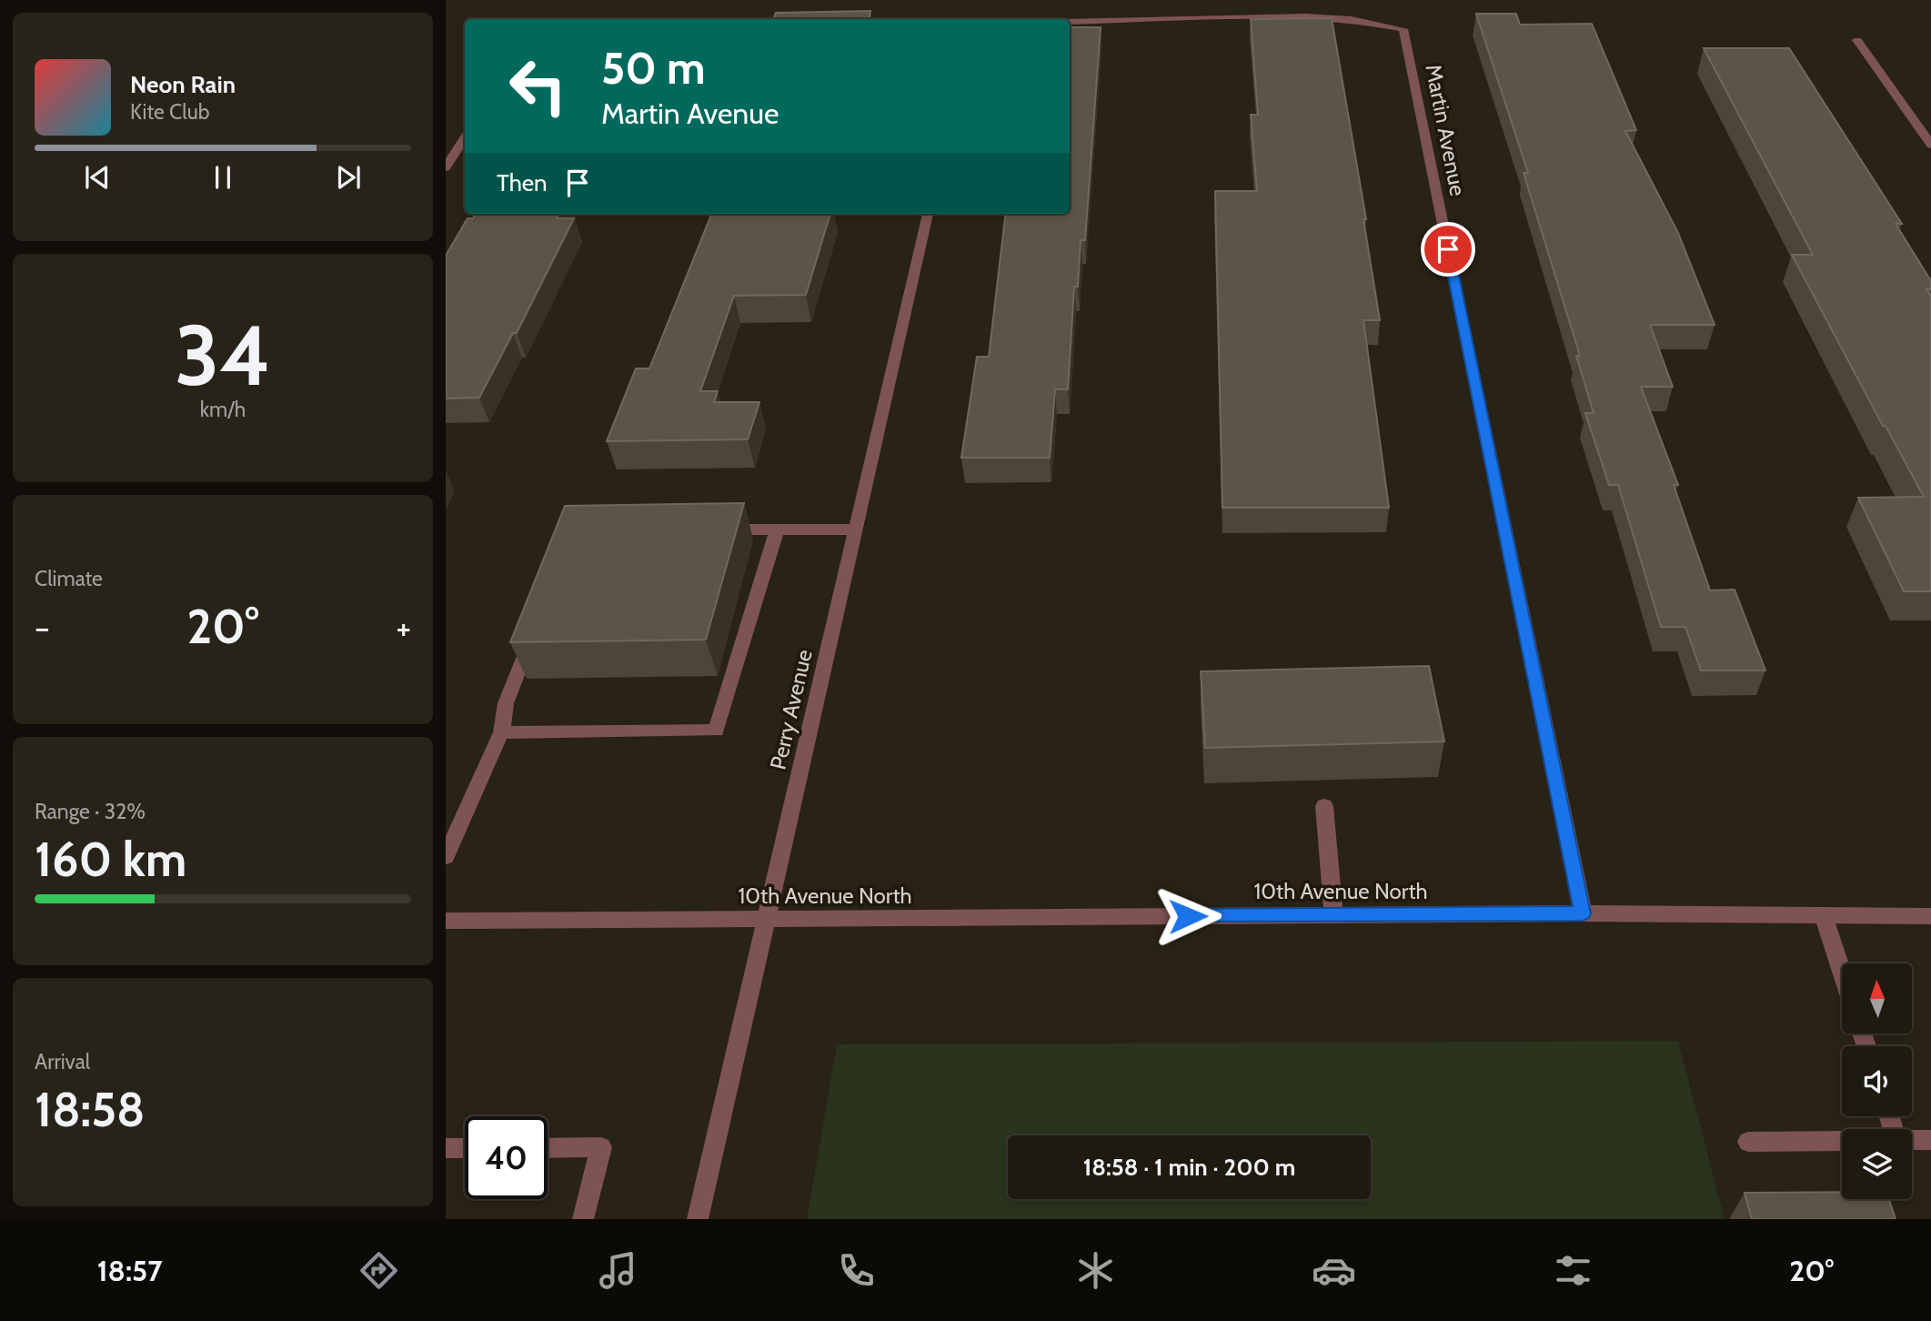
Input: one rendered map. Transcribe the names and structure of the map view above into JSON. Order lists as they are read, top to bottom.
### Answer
{
  "streets": {
    "street": ["Martin Avenue", "Perry Avenue", "10th Avenue North"]
  },
  "crossings": [
    ["Martin Avenue", "10th Avenue North"],
    ["Perry Avenue", "10th Avenue North"]
  ],
  "north": "top",
  "page": {
    "turn": ["50 m", "Martin Avenue"],
    "song": ["Neon Rain", "Kite Club"],
    "then": "Then",
    "tile": [
      ["34", "km/h"],
      "Climate",
      ["Range · 32%", "160 km"],
      ["Arrival", "18:58"]
    ],
    "heat": ["−", "20°", "+"],
    "limit": "40",
    "trip": "18:58 · 1 min · 200 m",
    "tabs": ["18:57", "20°"]
  }
}
